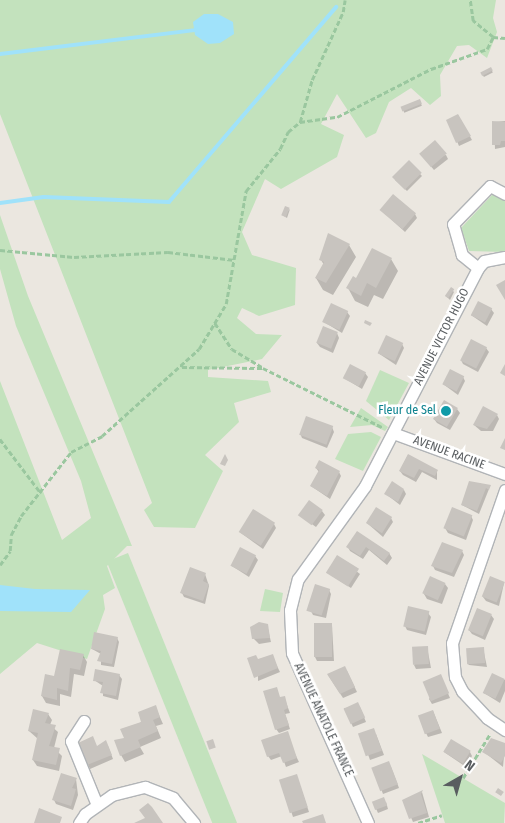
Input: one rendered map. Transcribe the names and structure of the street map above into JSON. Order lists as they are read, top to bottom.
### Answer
{
  "streets": {
    "street": ["AVENUE VICTOR HUGO", "AVENUE RACINE", "AVENUE ANATOLE FRANCE"]
  },
  "crossings": [
    ["AVENUE VICTOR HUGO", "AVENUE RACINE"],
    ["AVENUE VICTOR HUGO", "AVENUE ANATOLE FRANCE"],
    ["AVENUE RACINE", "AVENUE ANATOLE FRANCE"]
  ],
  "places": ["Fleur de Sel"],
  "north": "top right"
}
